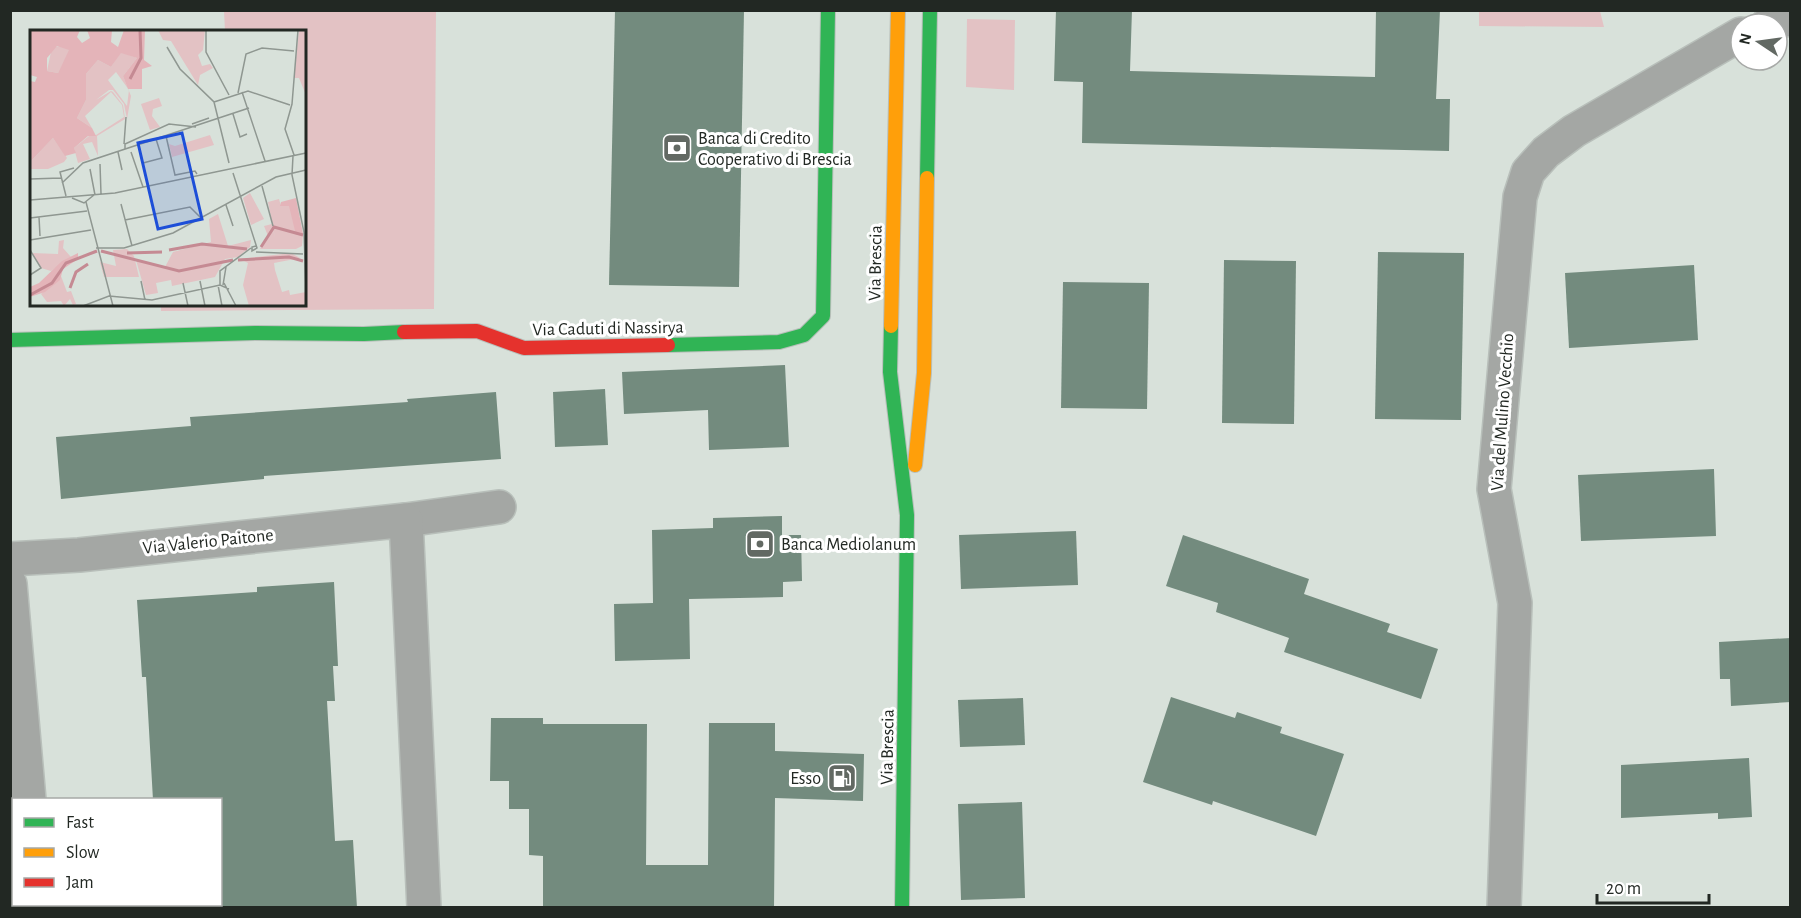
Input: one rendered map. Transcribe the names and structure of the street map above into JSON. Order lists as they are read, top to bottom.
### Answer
{
  "streets": {
    "main road": ["Via Brescia", "Via Caduti di Nassirya"],
    "street": ["Via del Mulino Vecchio", "Via Valerio Paitone"]
  },
  "places": {
    "bank": ["Banca di Credito Cooperativo di Brescia", "Banca Mediolanum"],
    "fuel station": ["Esso"]
  },
  "legend": ["Fast", "Slow", "Jam"],
  "scale_bar": "20 m",
  "north": "left"
}
